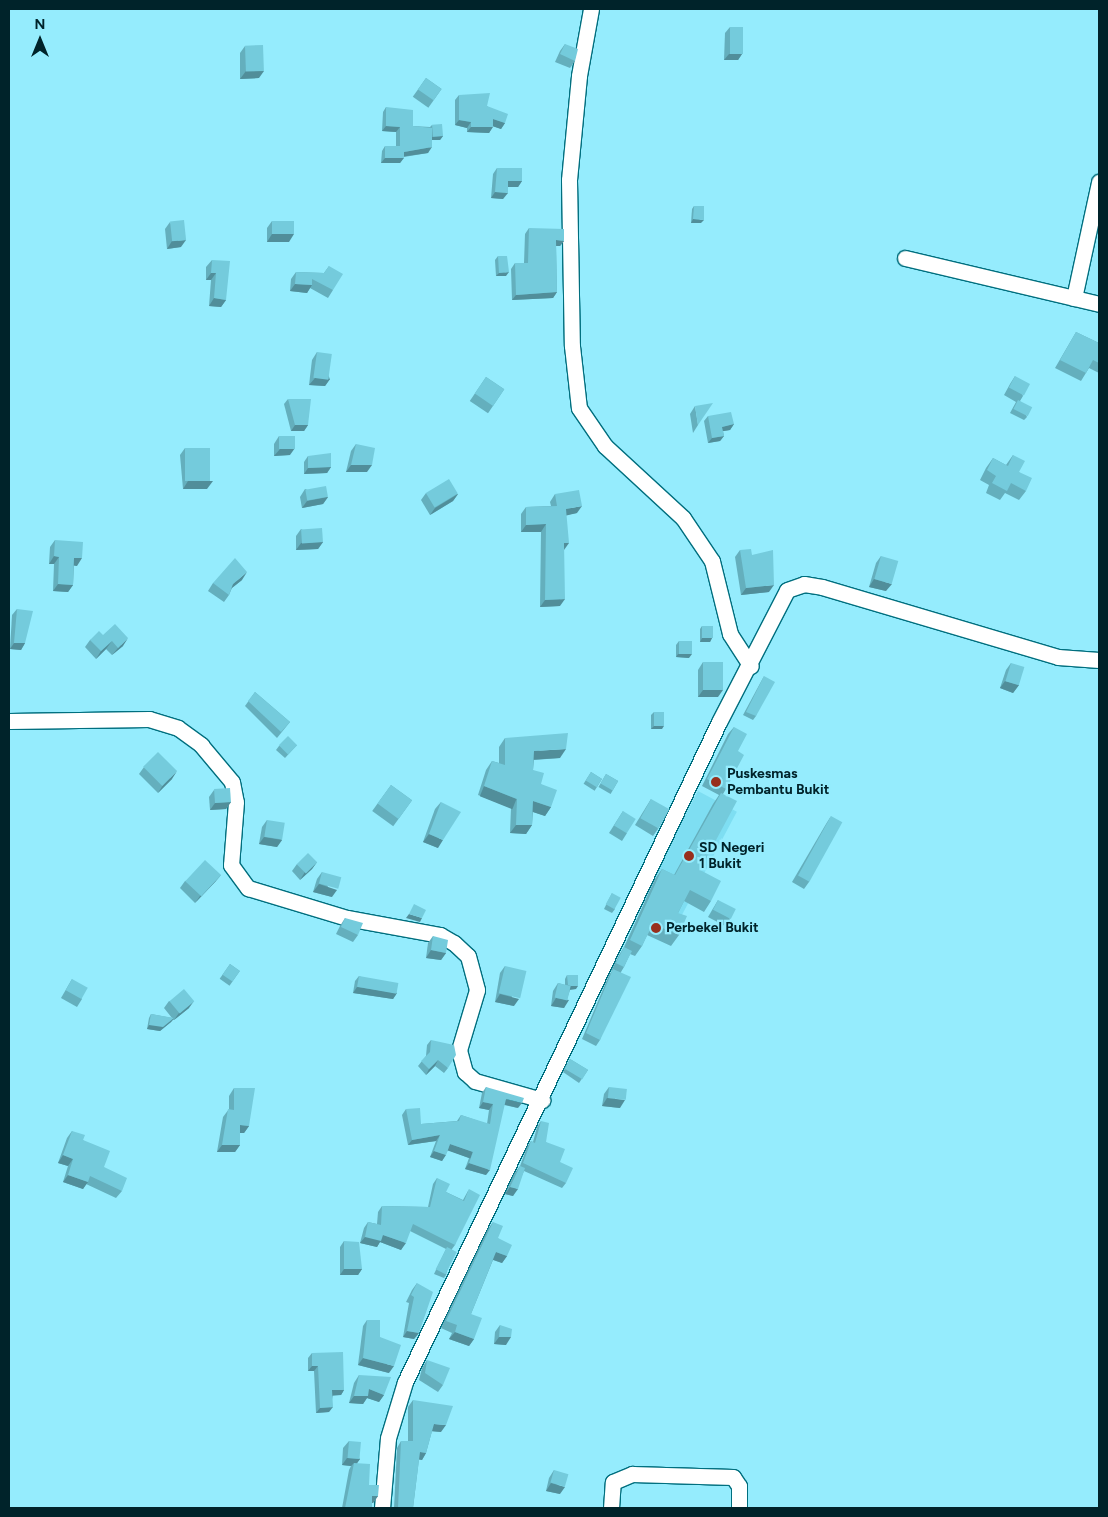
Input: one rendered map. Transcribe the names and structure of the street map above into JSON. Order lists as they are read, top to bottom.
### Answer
{
  "places": ["Puskesmas Pembantu Bukit", "SD Negeri 1 Bukit", "Perbekel Bukit"],
  "north": "top"
}
